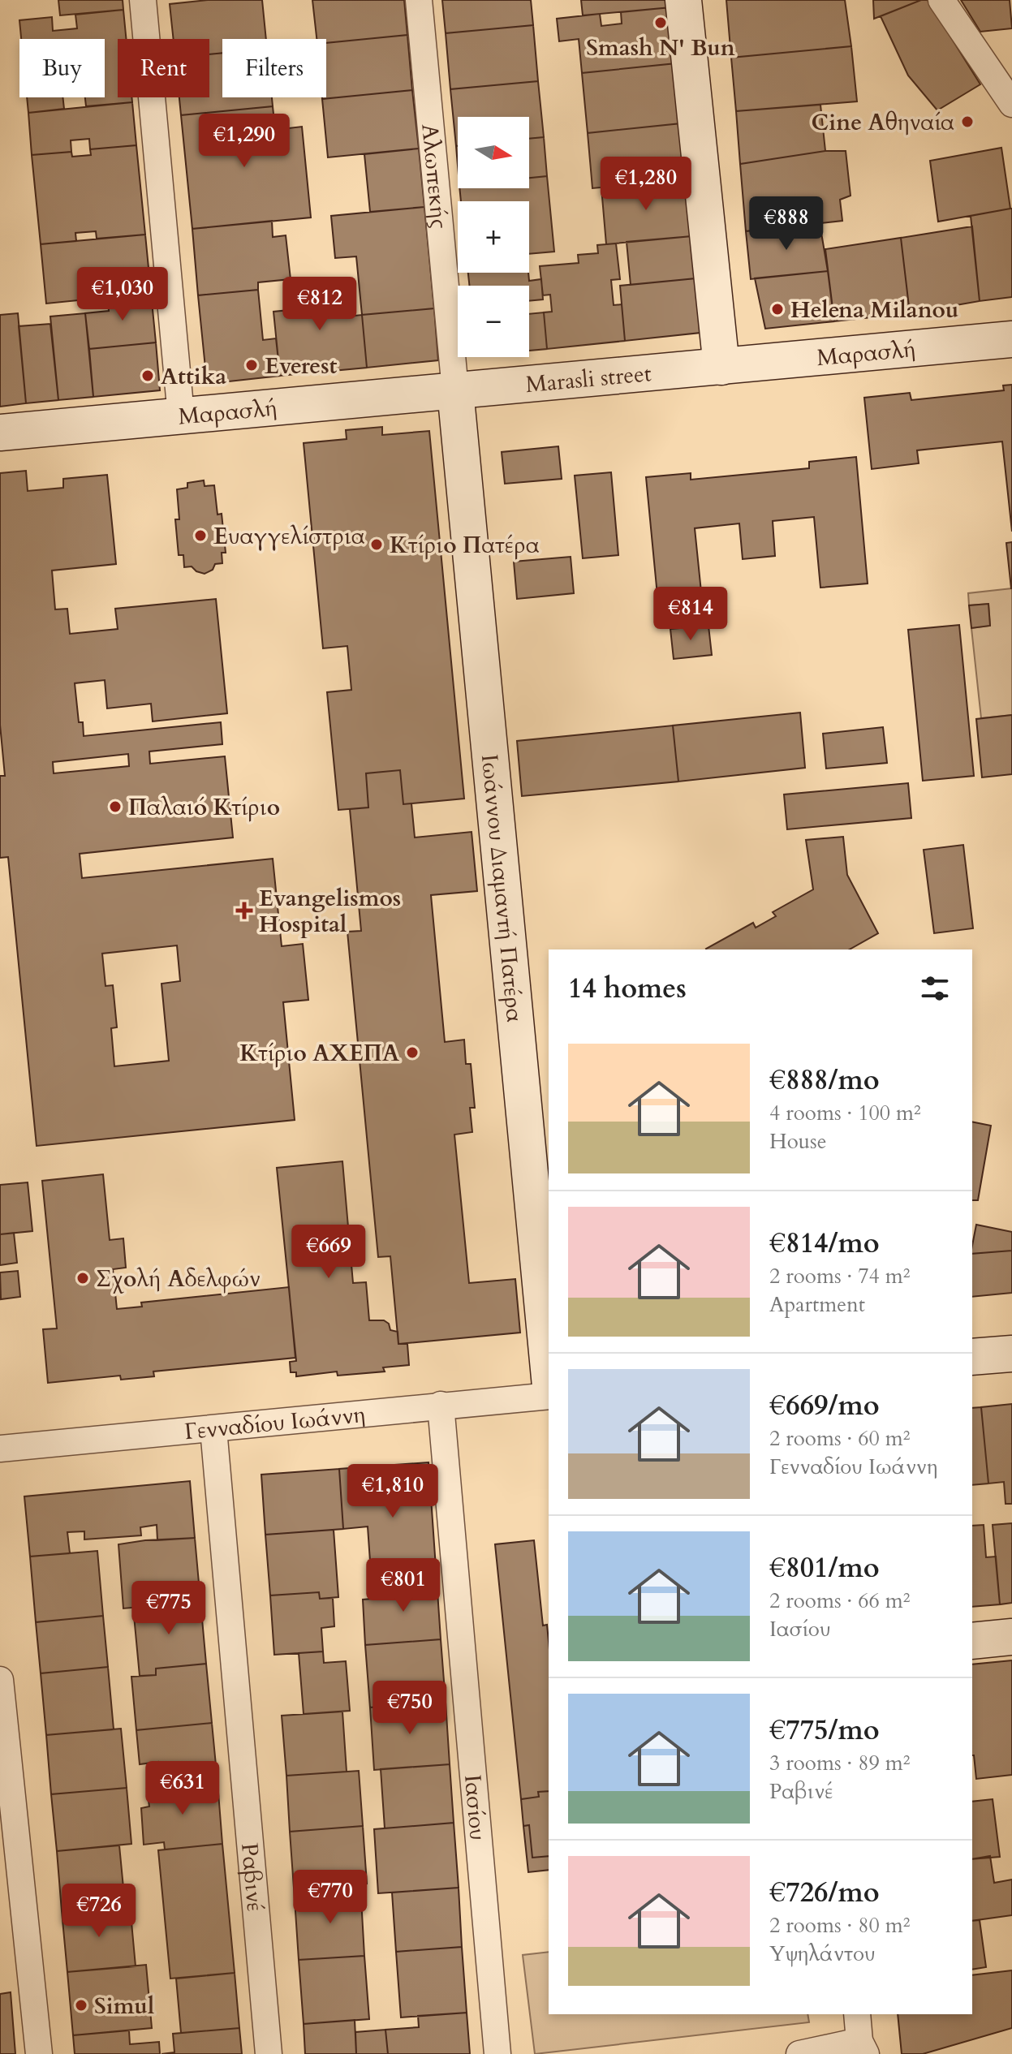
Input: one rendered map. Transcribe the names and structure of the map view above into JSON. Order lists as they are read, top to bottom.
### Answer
{
  "streets": {
    "street": [
      "Αλωπεκής",
      "Μαρασλή",
      "Marasli street",
      "Ιωάννου Διαμαντή Πατέρα",
      "Γενναδίου Ιωάννη",
      "Ιασίου",
      "Ραβινέ"
    ]
  },
  "crossings": [
    ["Αλωπεκής", "Μαρασλή"],
    ["Αλωπεκής", "Marasli street"],
    ["Αλωπεκής", "Ιωάννου Διαμαντή Πατέρα"],
    ["Μαρασλή", "Marasli street"],
    ["Μαρασλή", "Ιωάννου Διαμαντή Πατέρα"],
    ["Marasli street", "Ιωάννου Διαμαντή Πατέρα"],
    ["Γενναδίου Ιωάννη", "Ιασίου"],
    ["Γενναδίου Ιωάννη", "Ραβινέ"]
  ],
  "places": {
    "other": [
      "Smash N' Bun",
      "Cine Αθηναία",
      "Helena Milanou",
      "Everest",
      "Attika",
      "Ευαγγελίστρια",
      "Κτίριο Πατέρα",
      "Παλαιό Κτίριο",
      "Κτίριο ΑΧΕΠΑ",
      "Σχολή Αδελφών",
      "Simul"
    ],
    "health": ["Evangelismos Hospital"]
  },
  "north": "right",
  "page": {
    "chip": ["Buy", "Rent", "Filters"],
    "price": [
      "€1,290",
      "€1,280",
      "€888",
      "€1,030",
      "€812",
      "€814",
      "€669",
      "€1,810",
      "€801",
      "€775",
      "€750",
      "€631",
      "€770",
      "€726"
    ],
    "map_buttons": ["+", "−"],
    "heading": "14 homes",
    "list": [
      {
        "name": "€888/mo",
        "note": "4 rooms · 100 m² · House"
      },
      {
        "name": "€814/mo",
        "note": "2 rooms · 74 m² · Apartment"
      },
      {
        "name": "€669/mo",
        "note": "2 rooms · 60 m² · Γενναδίου Ιωάννη"
      },
      {
        "name": "€801/mo",
        "note": "2 rooms · 66 m² · Ιασίου"
      },
      {
        "name": "€775/mo",
        "note": "3 rooms · 89 m² · Ραβινέ"
      },
      {
        "name": "€726/mo",
        "note": "2 rooms · 80 m² · Υψηλάντου"
      }
    ]
  }
}
